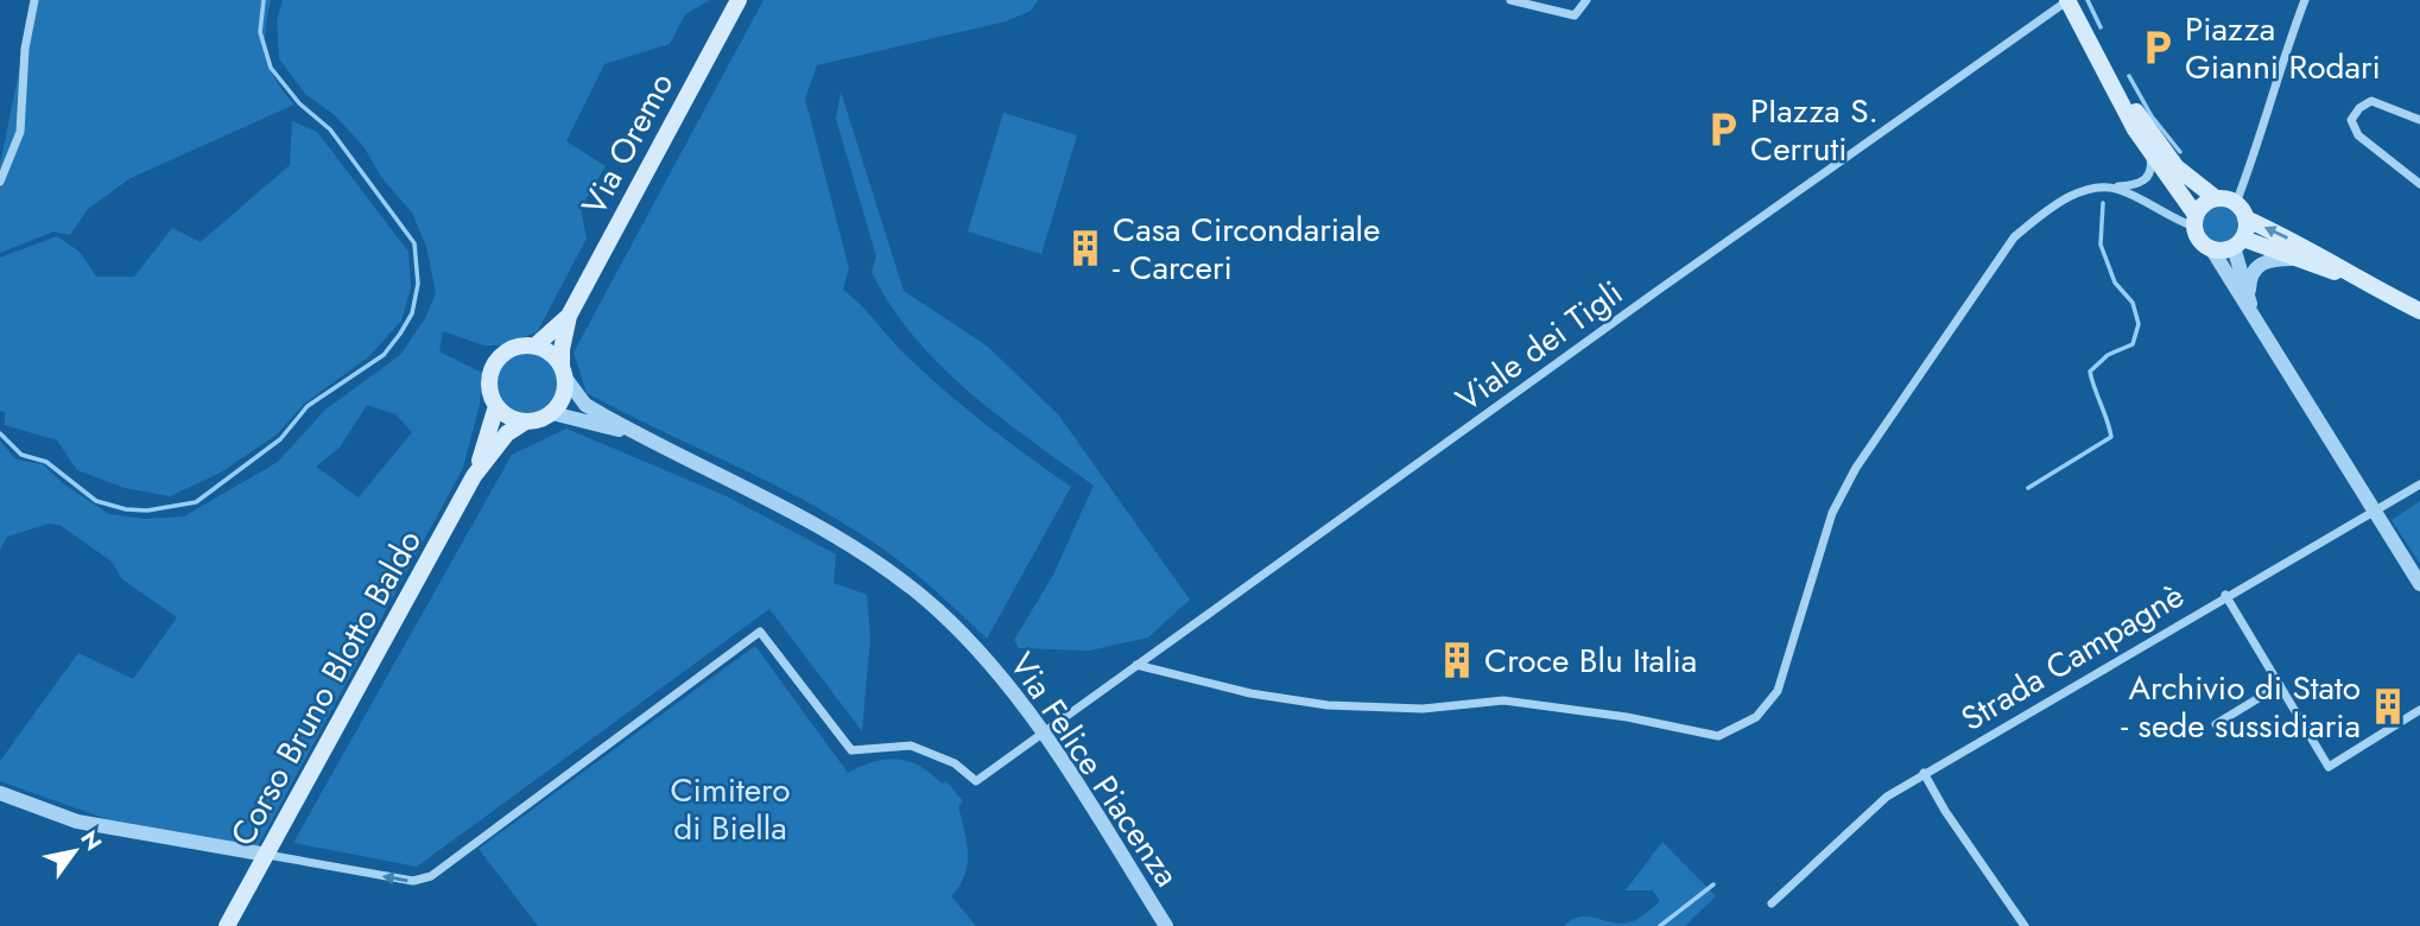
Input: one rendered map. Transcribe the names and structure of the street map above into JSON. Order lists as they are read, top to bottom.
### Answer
{
  "streets": {
    "main road": ["Via Oremo", "Corso Bruno Blotto Baldo"],
    "street": ["Viale dei Tigli", "Strada Campagnè", "Via Felice Piacenza"]
  },
  "crossings": [
    ["Via Oremo", "Corso Bruno Blotto Baldo"],
    ["Via Oremo", "Via Felice Piacenza"],
    ["Viale dei Tigli", "Corso Bruno Blotto Baldo"],
    ["Viale dei Tigli", "Via Felice Piacenza"],
    ["Corso Bruno Blotto Baldo", "Via Felice Piacenza"]
  ],
  "one_way": ["Viale dei Tigli"],
  "parks": ["Cimitero di Biella"],
  "places": {
    "parking": ["Piazza Gianni Rodari", "PIazza S. Cerruti"],
    "building": ["Casa Circondariale - Carceri", "Croce Blu Italia", "Archivio di Stato - sede sussidiaria"]
  },
  "north": "top right"
}
